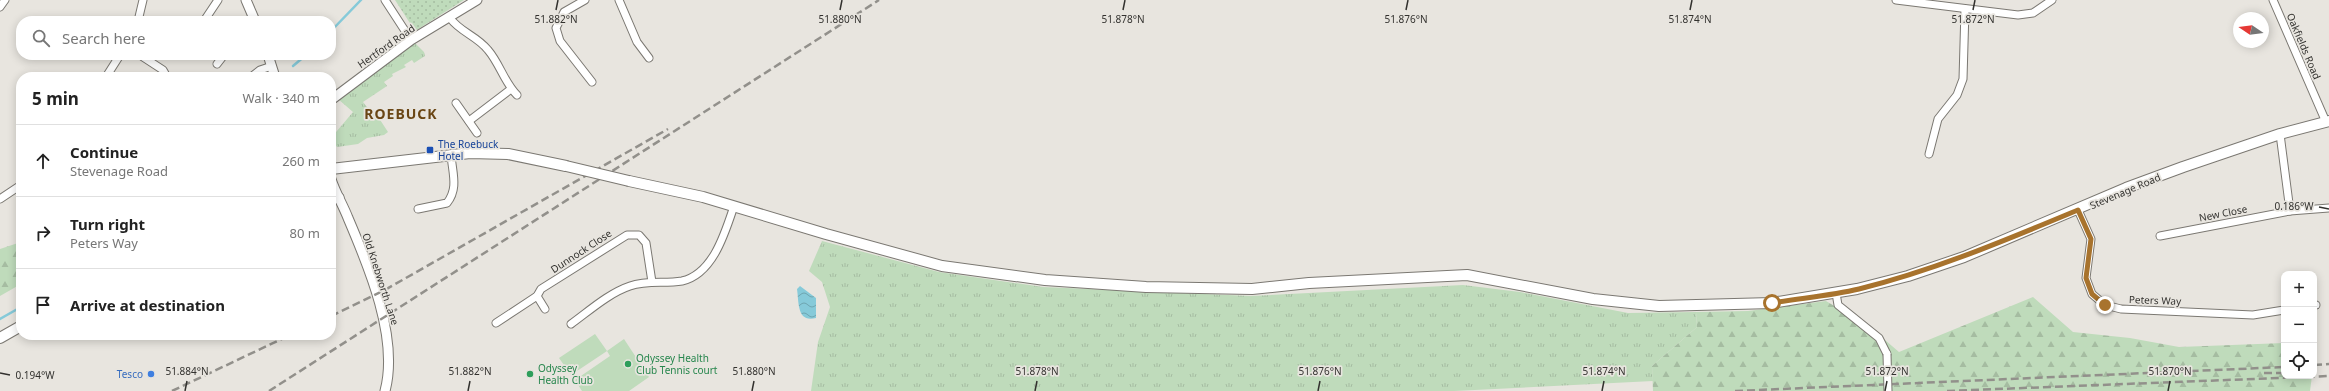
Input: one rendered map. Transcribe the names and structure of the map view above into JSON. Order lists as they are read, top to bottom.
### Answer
{
  "streets": {
    "main road": ["Stevenage Road"],
    "street": [
      "Hertford Road",
      "Oakfields Road",
      "New Close",
      "Dunnock Close",
      "Old Knebworth Lane",
      "Peters Way"
    ]
  },
  "crossings": [
    ["Oakfields Road", "Stevenage Road"],
    ["Stevenage Road", "Peters Way"]
  ],
  "districts": ["ROEBUCK"],
  "places": {
    "transit": ["The Roebuck Hotel"],
    "other": ["Odyssey Health Club Tennis court", "Tesco", "Odyssey Health Club"]
  },
  "north": "left",
  "page": {
    "search": "Search here",
    "heading": ["5 min", "Walk · 340 m"],
    "list": [
      ["Continue", "Stevenage Road", "260 m"],
      ["Turn right", "Peters Way", "80 m"],
      "Arrive at destination"
    ],
    "map_buttons": ["+", "−"]
  },
  "coordinates": [
    "51.882°N",
    "51.880°N",
    "51.878°N",
    "51.872°N",
    "51.876°N",
    "51.874°N",
    "0.186°W",
    "51.884°N",
    "51.870°N",
    "0.194°W"
  ]
}
